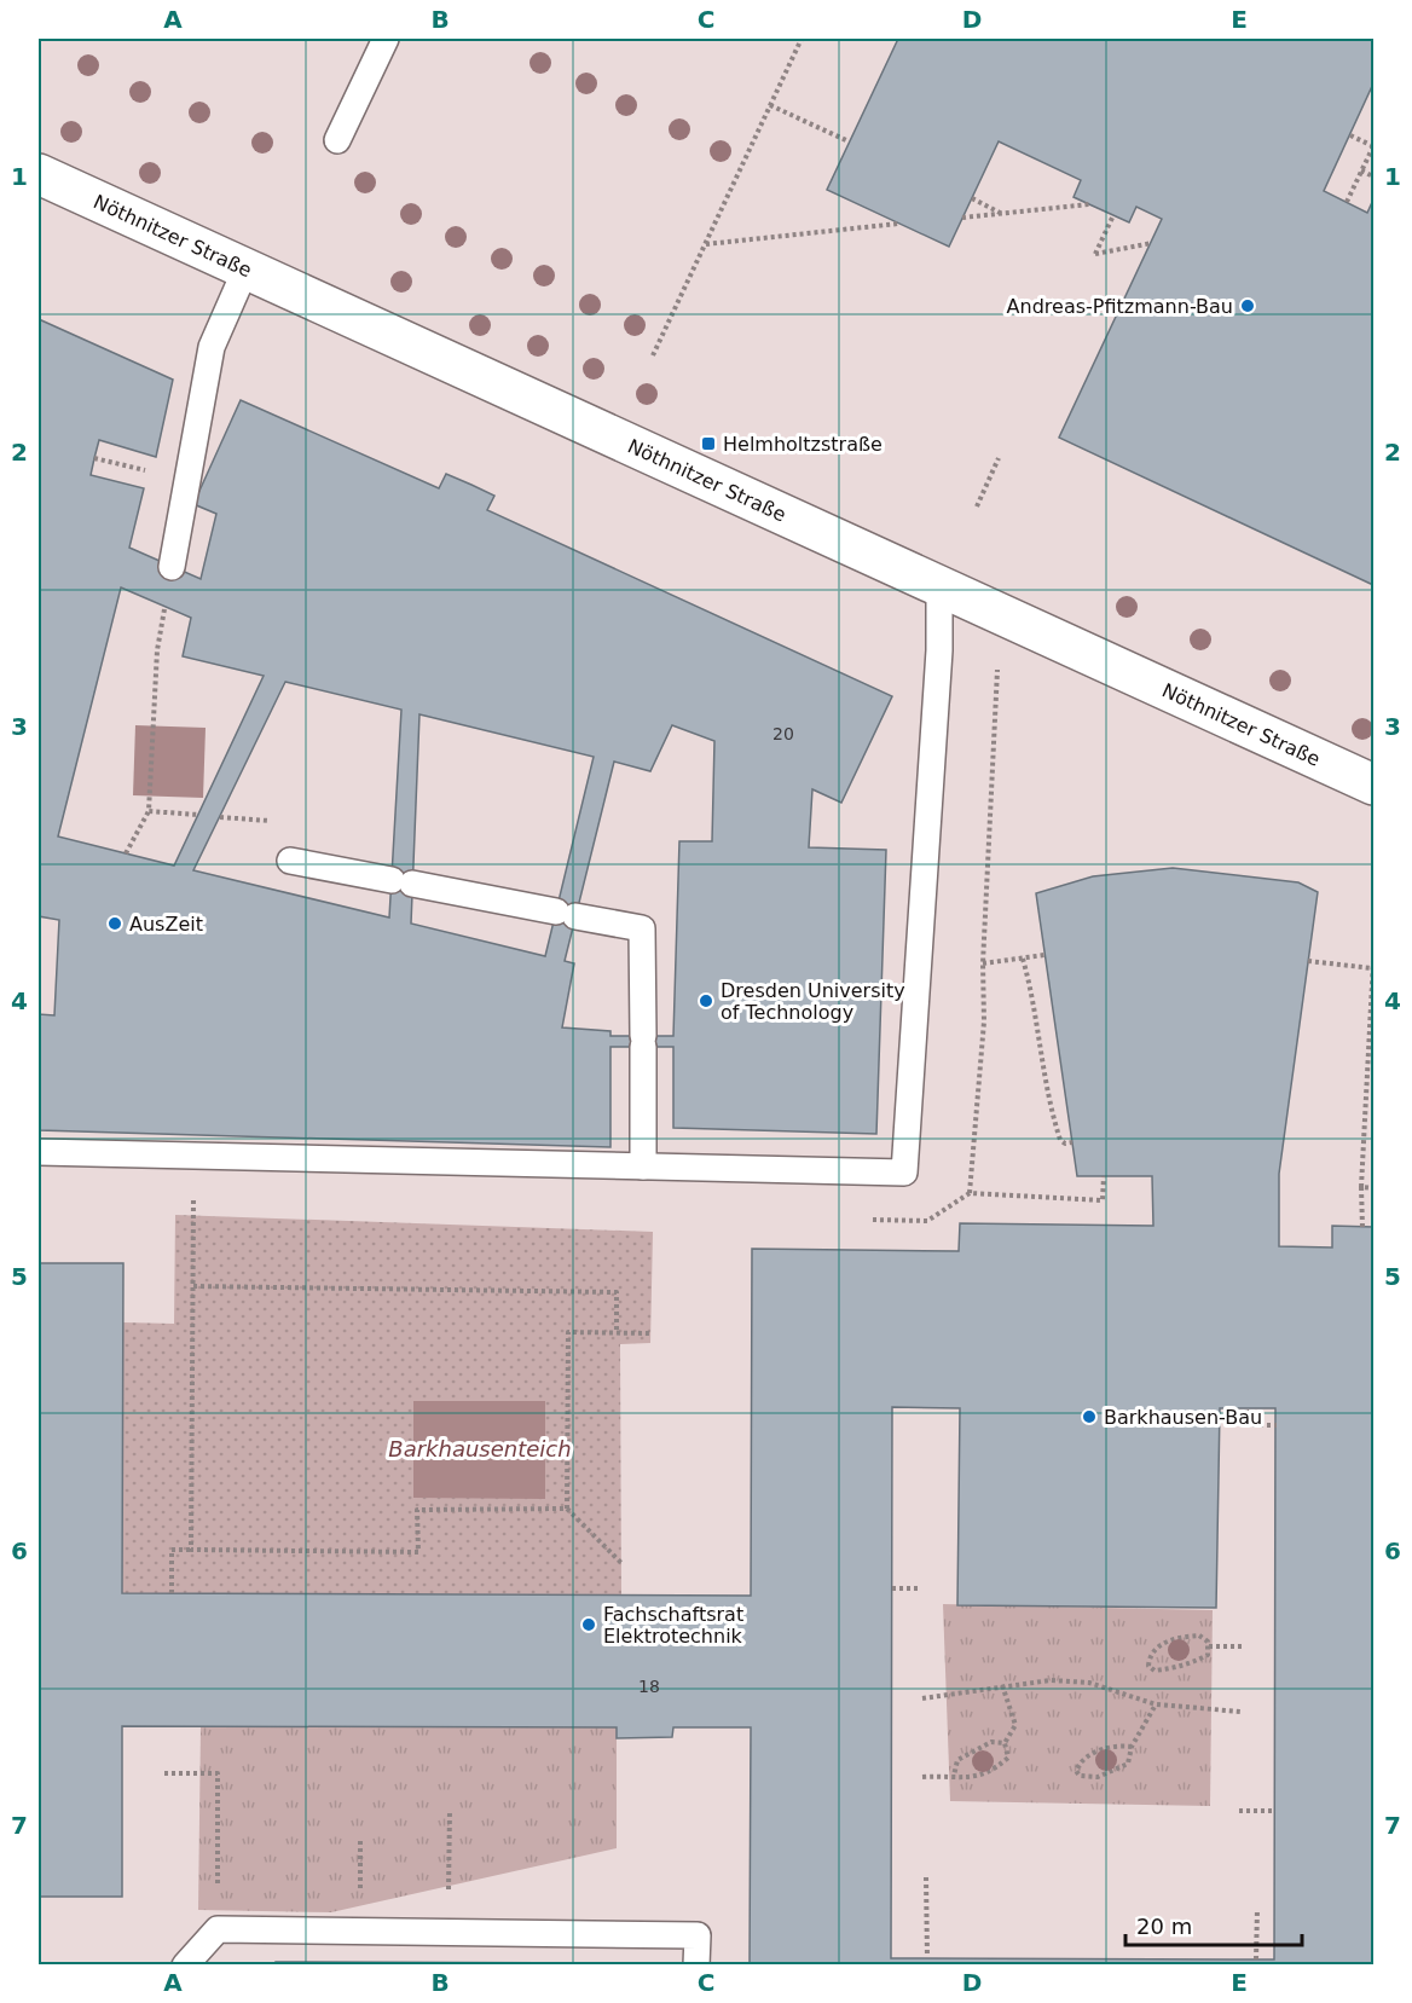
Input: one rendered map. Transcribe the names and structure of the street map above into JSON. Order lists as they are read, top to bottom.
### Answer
{
  "streets": {
    "street": ["Nöthnitzer Straße"]
  },
  "water": ["Barkhausenteich"],
  "places": {
    "other": [
      "Andreas-Pfitzmann-Bau",
      "AusZeit",
      "Dresden University of Technology",
      "Barkhausen-Bau",
      "Fachschaftsrat Elektrotechnik"
    ],
    "transit": ["Helmholtzstraße"]
  },
  "house_numbers": ["20", "18"],
  "scale_bar": "20 m",
  "grid": {
    "columns": [
      "A",
      "B",
      "C",
      "D",
      "E"
    ],
    "rows": [
      "1",
      "2",
      "3",
      "4",
      "5",
      "6",
      "7"
    ]
  }
}
